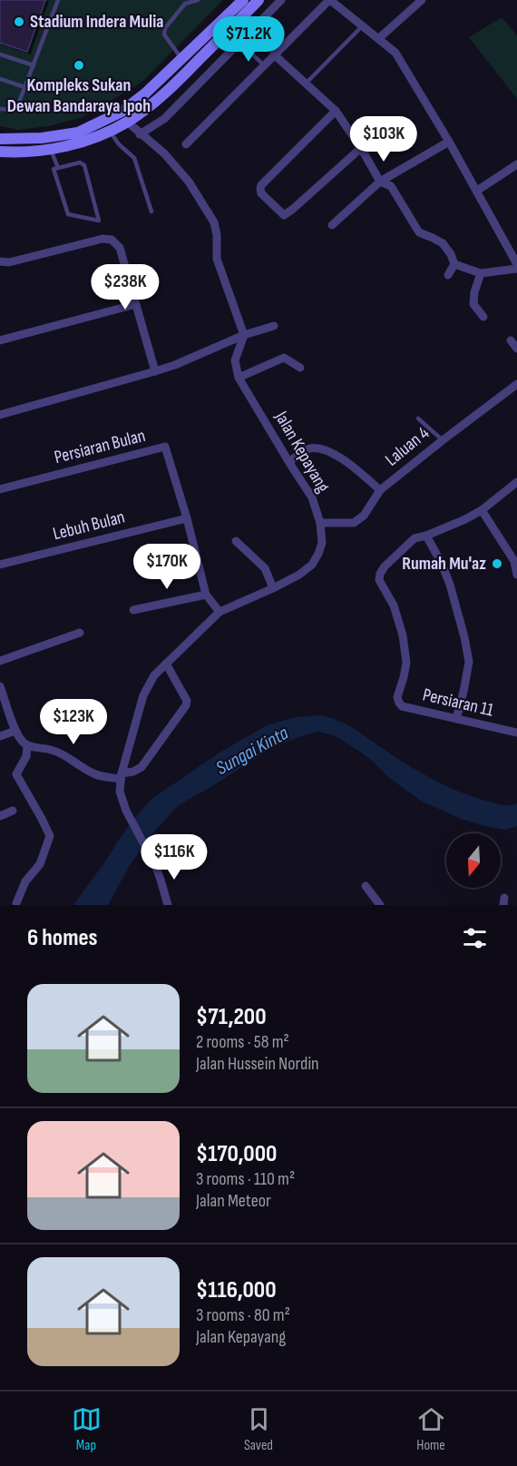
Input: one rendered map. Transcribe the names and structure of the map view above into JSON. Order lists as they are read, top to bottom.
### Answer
{
  "streets": {
    "street": [
      "Persiaran Bulan",
      "Laluan 4",
      "Jalan Kepayang",
      "Lebuh Bulan",
      "Persiaran 11"
    ]
  },
  "crossings": [
    ["Persiaran Bulan", "Jalan Kepayang"],
    ["Persiaran Bulan", "Lebuh Bulan"],
    ["Laluan 4", "Jalan Kepayang"]
  ],
  "water": ["Sungai Kinta"],
  "places": ["Stadium Indera Mulia", "Kompleks Sukan Dewan Bandaraya Ipoh", "Rumah Mu'az"],
  "north": "bottom",
  "page": {
    "price": [
      "$71.2K",
      "$103K",
      "$238K",
      "$170K",
      "$123K",
      "$116K"
    ],
    "heading": "6 homes",
    "list": [
      {
        "name": "$71,200",
        "note": "2 rooms · 58 m² · Jalan Hussein Nordin"
      },
      {
        "name": "$170,000",
        "note": "3 rooms · 110 m² · Jalan Meteor"
      },
      {
        "name": "$116,000",
        "note": "3 rooms · 80 m² · Jalan Kepayang"
      }
    ],
    "tabs": ["Map", "Saved", "Home"]
  }
}
